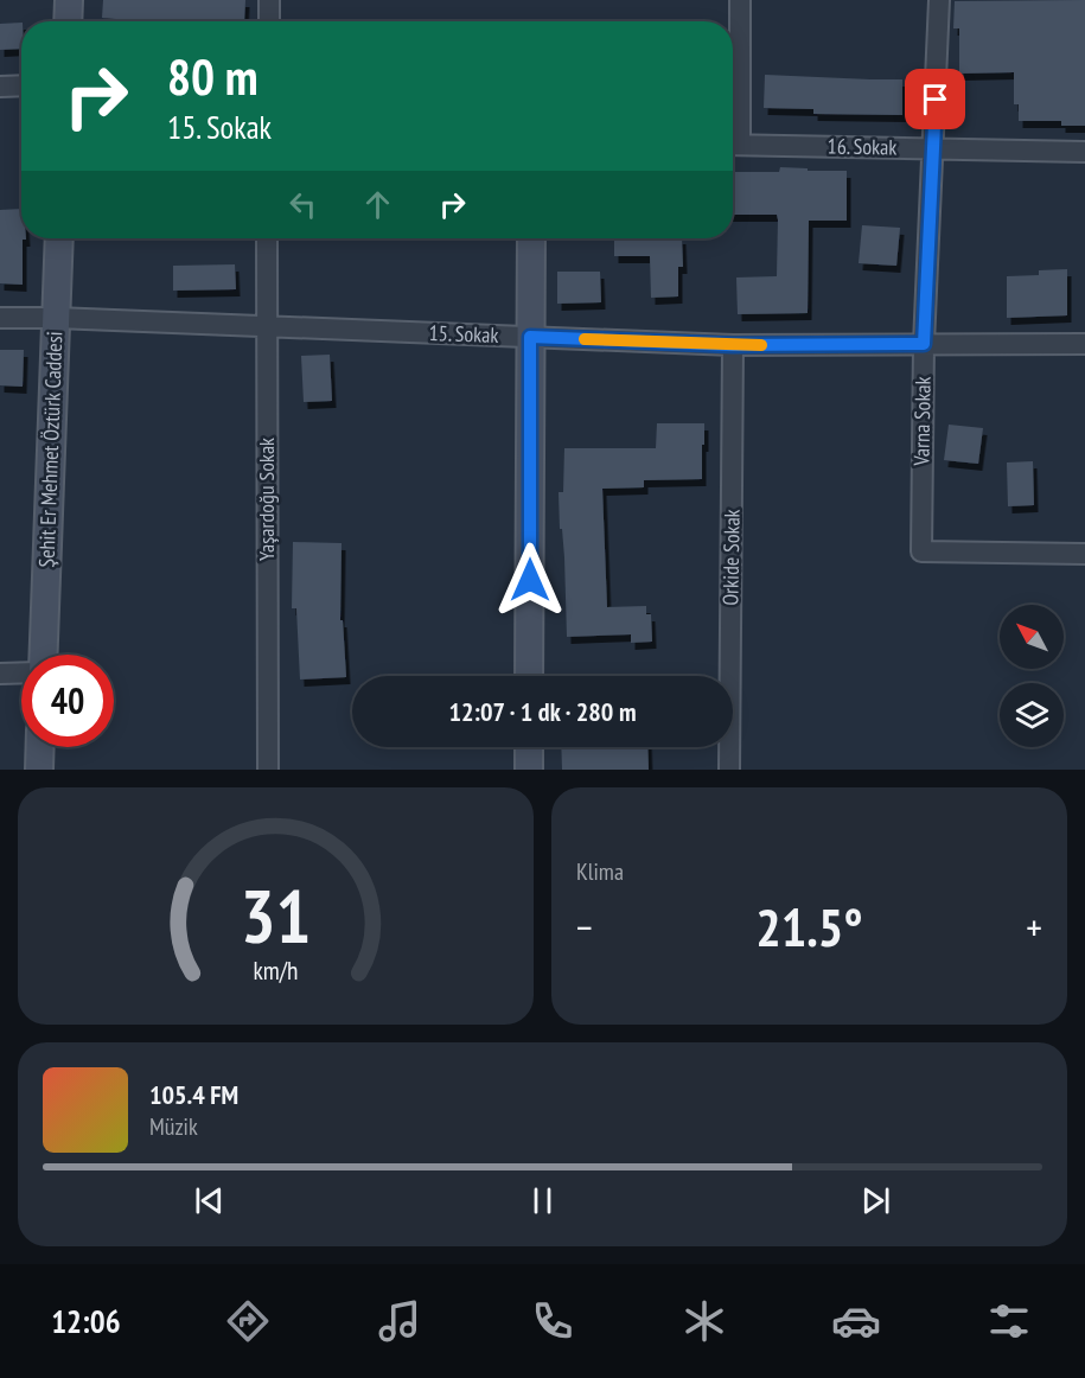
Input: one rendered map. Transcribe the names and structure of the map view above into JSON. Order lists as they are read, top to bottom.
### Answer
{
  "streets": {
    "street": [
      "16. Sokak",
      "15. Sokak",
      "Varna Sokak",
      "Şehit Er Mehmet Öztürk Caddesi",
      "Yaşardoğu Sokak",
      "Orkide Sokak"
    ]
  },
  "crossings": [
    ["16. Sokak", "Varna Sokak"],
    ["15. Sokak", "Varna Sokak"],
    ["15. Sokak", "Şehit Er Mehmet Öztürk Caddesi"],
    ["15. Sokak", "Yaşardoğu Sokak"],
    ["15. Sokak", "Orkide Sokak"]
  ],
  "north": "top left",
  "page": {
    "turn": ["80 m", "15. Sokak"],
    "limit": "40",
    "trip": "12:07 · 1 dk · 280 m",
    "tile": "Klima",
    "heat": ["−", "21.5°", "+"],
    "song": ["105.4 FM", "Müzik"],
    "tabs": "12:06",
    "gauge": ["31", "km/h"]
  }
}
